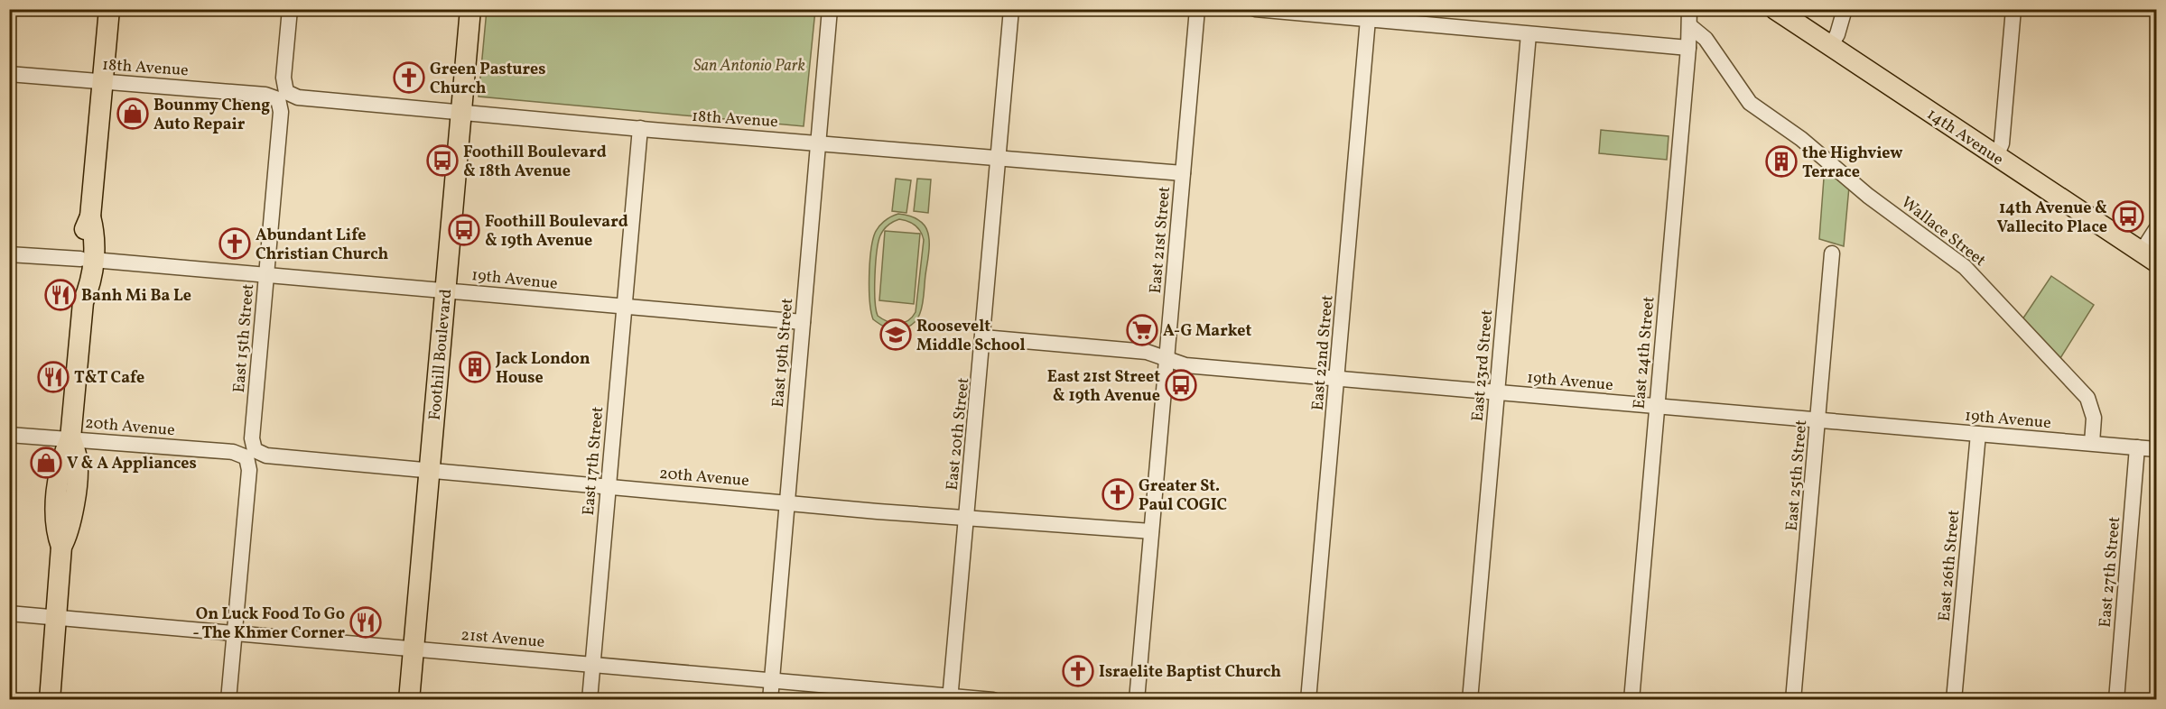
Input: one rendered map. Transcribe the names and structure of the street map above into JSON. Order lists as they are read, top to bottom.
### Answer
{
  "streets": {
    "main road": ["14th Avenue", "Foothill Boulevard"],
    "street": [
      "18th Avenue",
      "Wallace Street",
      "East 21st Street",
      "19th Avenue",
      "East 15th Street",
      "East 19th Street",
      "East 22nd Street",
      "East 24th Street",
      "East 23rd Street",
      "20th Avenue",
      "East 20th Street",
      "East 17th Street",
      "East 25th Street",
      "East 26th Street",
      "East 27th Street",
      "21st Avenue"
    ]
  },
  "crossings": [
    ["18th Avenue", "East 21st Street"],
    ["18th Avenue", "East 15th Street"],
    ["18th Avenue", "East 19th Street"],
    ["18th Avenue", "Foothill Boulevard"],
    ["18th Avenue", "East 20th Street"],
    ["18th Avenue", "East 17th Street"],
    ["Wallace Street", "19th Avenue"],
    ["Wallace Street", "East 24th Street"],
    ["East 21st Street", "19th Avenue"],
    ["East 21st Street", "20th Avenue"],
    ["19th Avenue", "East 15th Street"],
    ["19th Avenue", "East 19th Street"],
    ["19th Avenue", "East 22nd Street"],
    ["19th Avenue", "East 24th Street"],
    ["19th Avenue", "Foothill Boulevard"],
    ["19th Avenue", "East 23rd Street"],
    ["19th Avenue", "East 20th Street"],
    ["19th Avenue", "East 17th Street"],
    ["19th Avenue", "East 25th Street"],
    ["19th Avenue", "East 26th Street"],
    ["19th Avenue", "East 27th Street"],
    ["East 15th Street", "20th Avenue"],
    ["East 15th Street", "21st Avenue"],
    ["East 19th Street", "20th Avenue"],
    ["East 19th Street", "21st Avenue"],
    ["Foothill Boulevard", "20th Avenue"],
    ["Foothill Boulevard", "21st Avenue"],
    ["20th Avenue", "East 20th Street"],
    ["20th Avenue", "East 17th Street"],
    ["East 20th Street", "21st Avenue"],
    ["East 17th Street", "21st Avenue"]
  ],
  "parks": ["San Antonio Park"],
  "places": {
    "church": [
      "Green Pastures Church",
      "Abundant Life Christian Church",
      "Greater St. Paul COGIC",
      "Israelite Baptist Church"
    ],
    "shop": ["Bounmy Cheng Auto Repair", "V & A Appliances"],
    "bus stop": [
      "Foothill Boulevard & 18th Avenue",
      "14th Avenue & Vallecito Place",
      "Foothill Boulevard & 19th Avenue",
      "East 21st Street & 19th Avenue"
    ],
    "building": ["the Highview Terrace", "Jack London House"],
    "restaurant": ["Banh Mi Ba Le", "T&T Cafe", "On Luck Food To Go - The Khmer Corner"],
    "supermarket": ["A-G Market"],
    "school or university": ["Roosevelt Middle School"]
  }
}
